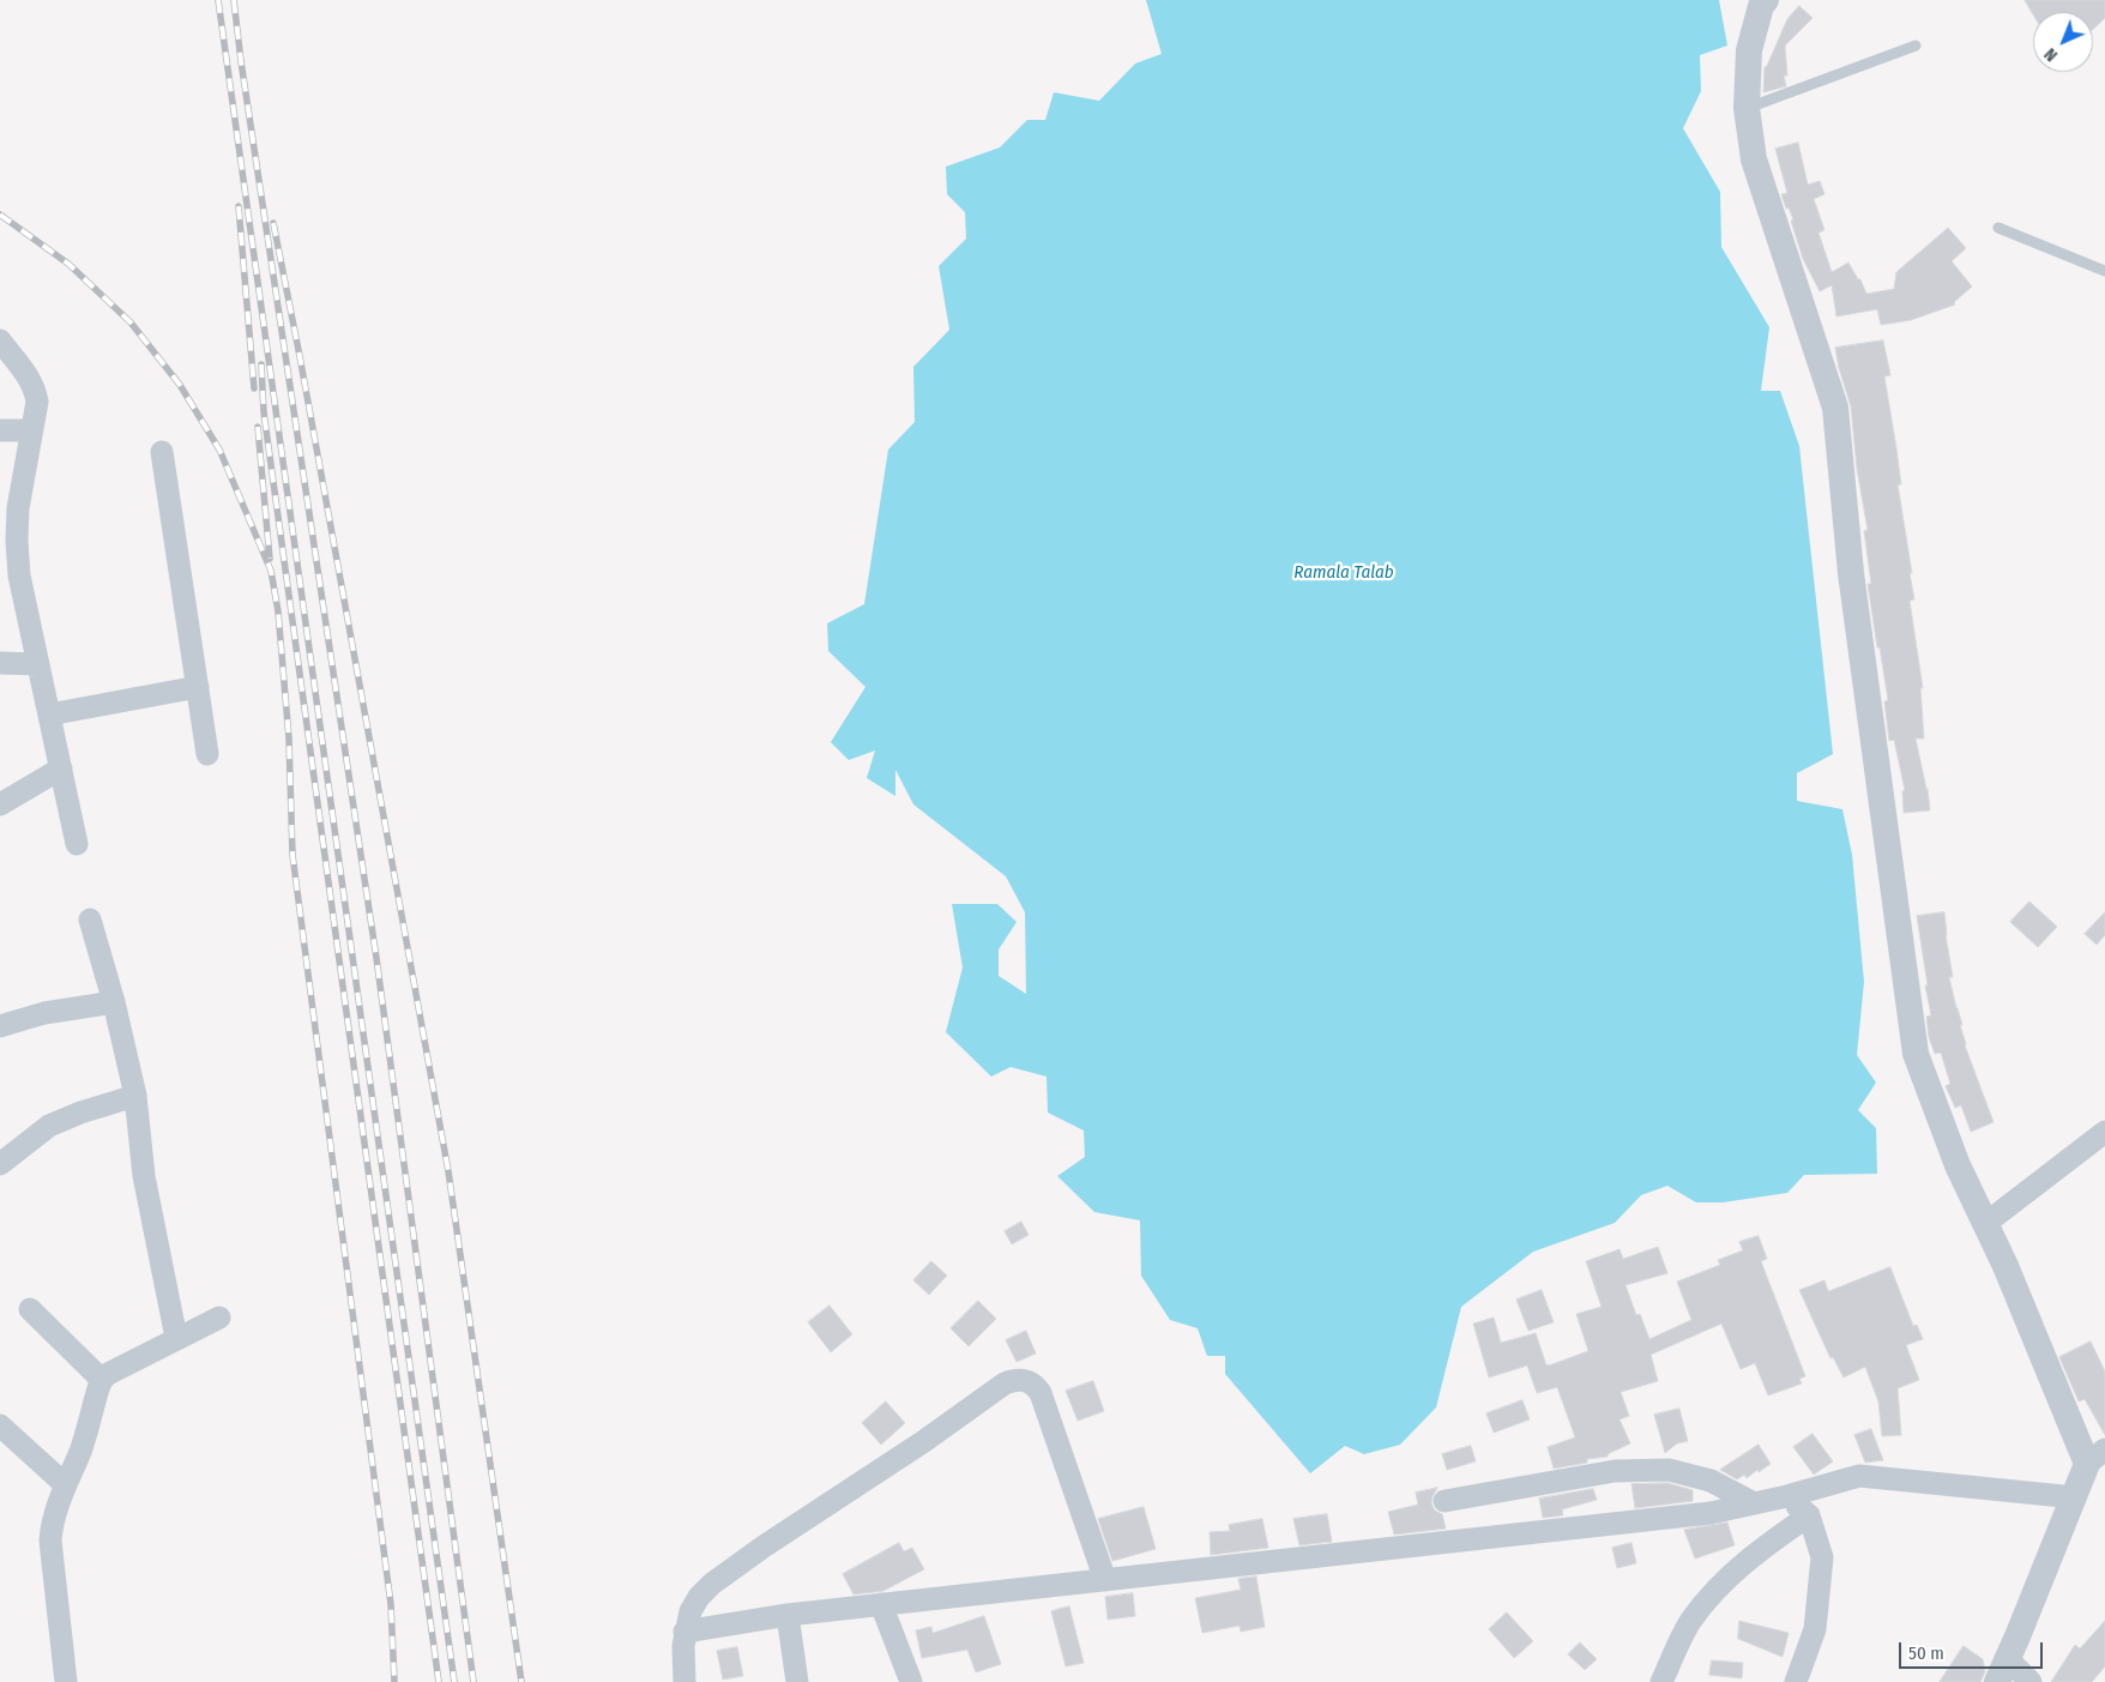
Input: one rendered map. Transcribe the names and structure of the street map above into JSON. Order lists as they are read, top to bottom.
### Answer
{
  "water": ["Ramala Talab"],
  "scale_bar": "50 m",
  "north": "bottom left"
}
